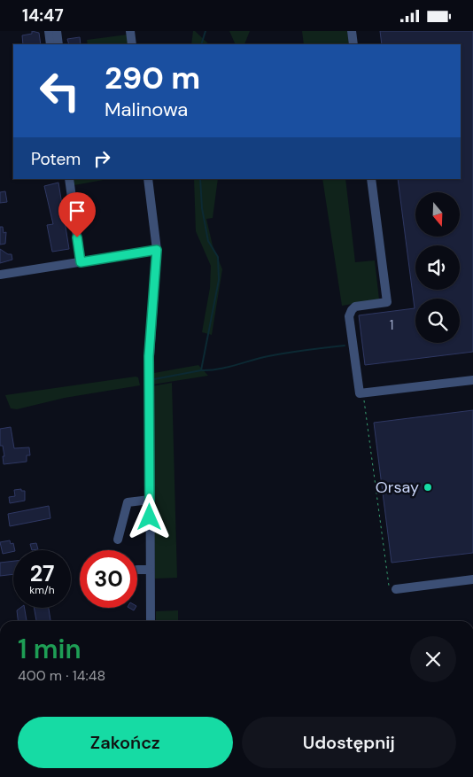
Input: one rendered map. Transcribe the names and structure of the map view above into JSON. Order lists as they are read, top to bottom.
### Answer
{
  "places": ["Orsay"],
  "house_numbers": ["1"],
  "north": "bottom",
  "page": {
    "status": "14:47",
    "turn": ["290 m", "Malinowa"],
    "then": "Potem",
    "speed": "27 km/h",
    "limit": "30",
    "heading": ["1 min", "400 m · 14:48"],
    "buttons": ["Zakończ", "Udostępnij"]
  }
}
